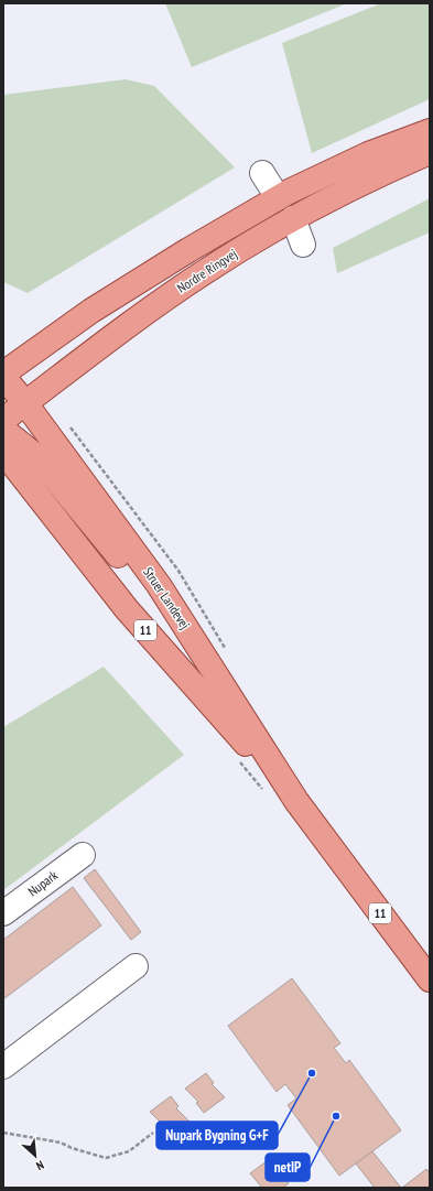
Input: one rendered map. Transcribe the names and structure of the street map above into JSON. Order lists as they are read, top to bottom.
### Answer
{
  "streets": {
    "main road": ["Nordre Ringvej", "Struer Landevej", "11"],
    "street": ["Nupark"]
  },
  "crossings": [
    ["Nordre Ringvej", "Struer Landevej"]
  ],
  "places": ["Nupark Bygning G+F", "netIP"],
  "north": "bottom right"
}
